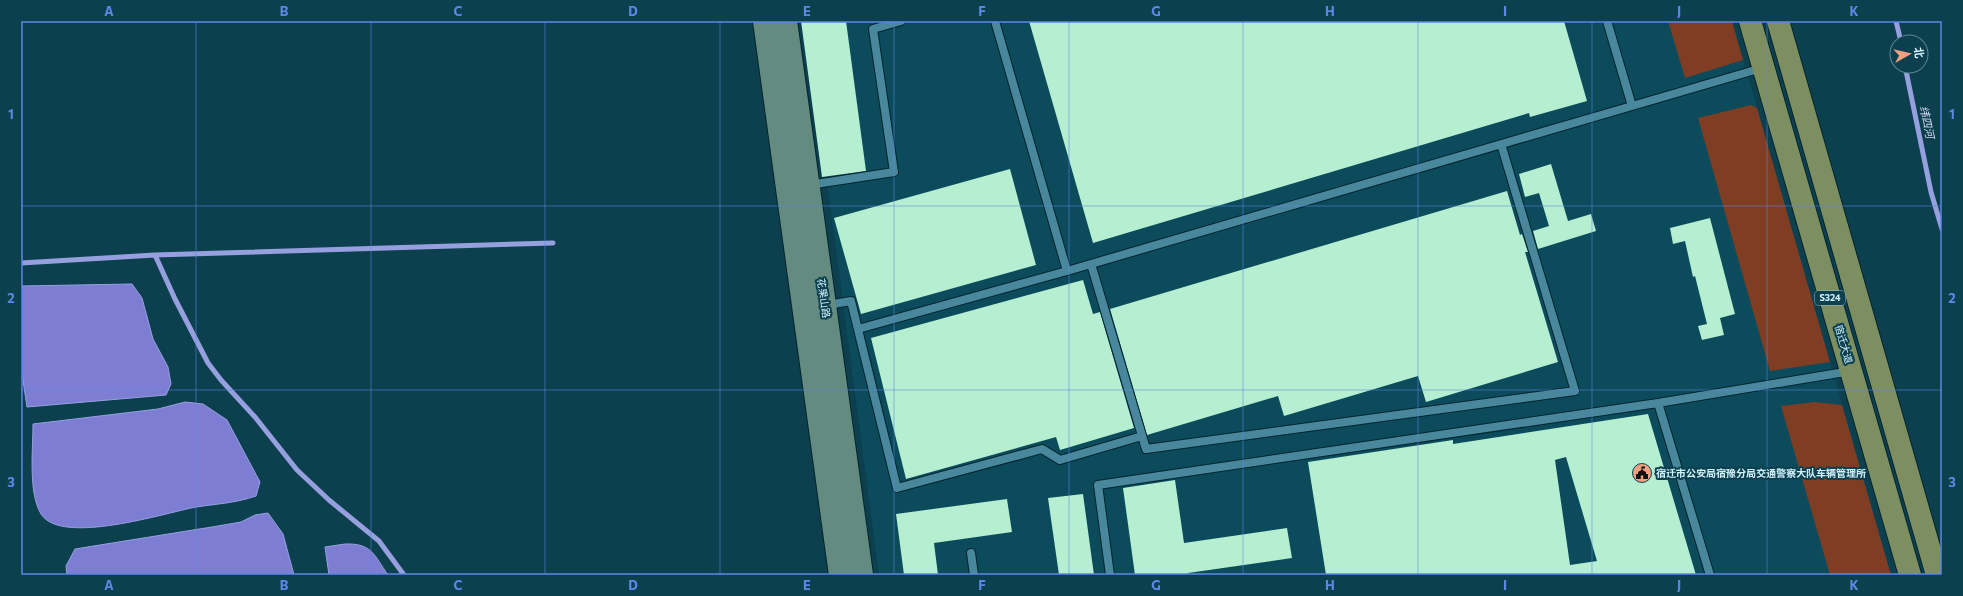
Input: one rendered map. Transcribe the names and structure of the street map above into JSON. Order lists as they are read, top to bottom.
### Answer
{
  "streets": {
    "main road": ["S324", "宿迁大道"],
    "street": ["花果山路"]
  },
  "water": ["纬四河"],
  "places": {
    "public building": ["宿迁市公安局宿豫分局交通警察大队车辆管理所"]
  },
  "north": "right",
  "grid": {
    "columns": [
      "A",
      "B",
      "C",
      "D",
      "E",
      "F",
      "G",
      "H",
      "I",
      "J",
      "K"
    ],
    "rows": ["1", "2", "3"]
  }
}
